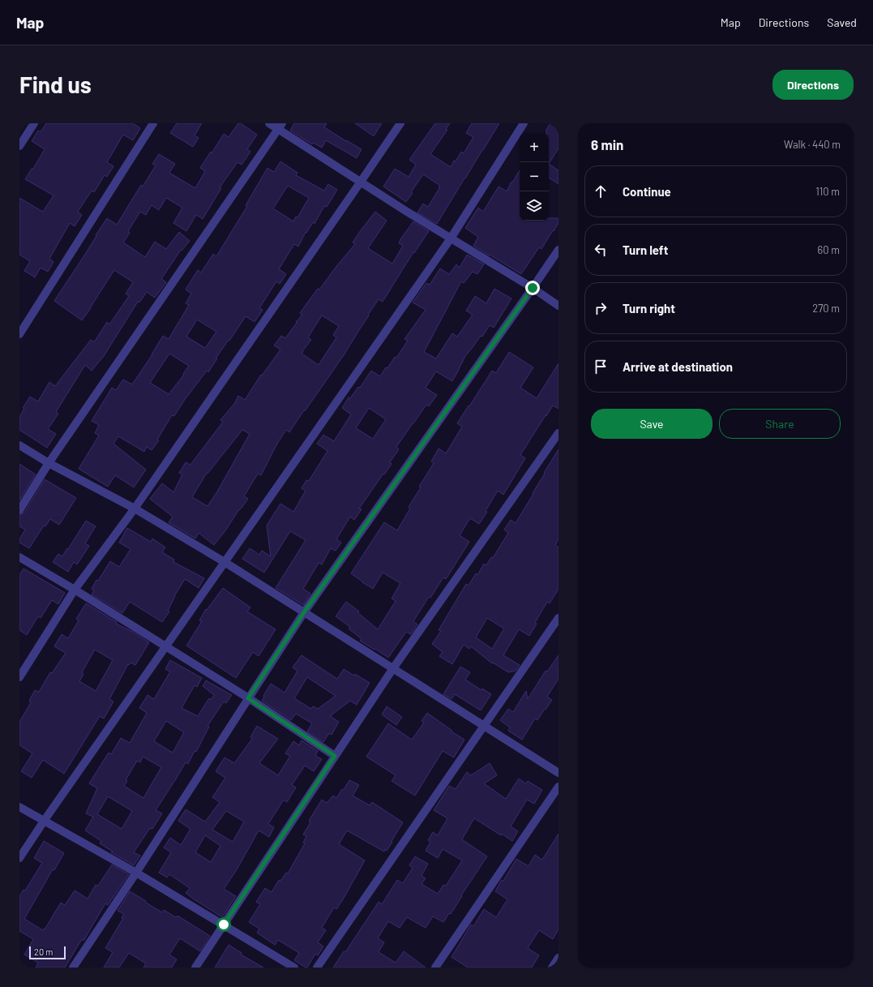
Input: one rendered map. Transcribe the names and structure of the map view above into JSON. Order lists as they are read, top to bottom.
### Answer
{
  "scale_bar": "20 m",
  "page": {
    "header": "Map",
    "nav": ["Map", "Directions", "Saved"],
    "buttons": [
      "Directions",
      ["Save", "Share"]
    ],
    "title": "Find us",
    "heading": ["6 min", "Walk · 440 m"],
    "map_buttons": ["+", "−"],
    "list": [
      ["Continue", "110 m"],
      ["Turn left", "60 m"],
      ["Turn right", "270 m"],
      "Arrive at destination"
    ],
    "scale": "20 m"
  }
}
